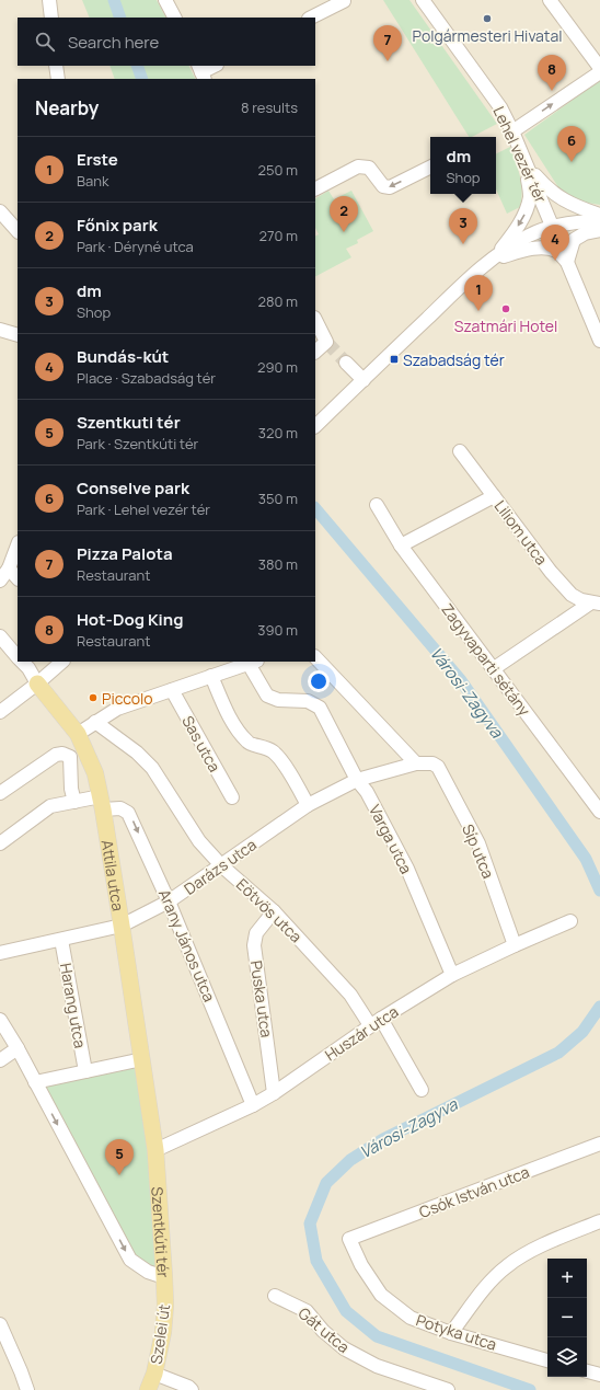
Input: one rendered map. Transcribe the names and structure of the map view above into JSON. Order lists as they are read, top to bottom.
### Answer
{
  "streets": {
    "main road": ["Attila utca", "Szentkúti tér", "Szelei út"],
    "street": [
      "Lehel vezér tér",
      "Liliom utca",
      "Zagyvaparti sétány",
      "Sas utca",
      "Varga utca",
      "Síp utca",
      "Darázs utca",
      "Eötvös utca",
      "Arany János utca",
      "Puska utca",
      "Harang utca",
      "Huszár utca",
      "Csók István utca",
      "Gát utca",
      "Potyka utca"
    ]
  },
  "crossings": [
    ["Varga utca", "Darázs utca"],
    ["Varga utca", "Huszár utca"],
    ["Síp utca", "Darázs utca"],
    ["Síp utca", "Huszár utca"],
    ["Darázs utca", "Attila utca"],
    ["Darázs utca", "Eötvös utca"],
    ["Darázs utca", "Arany János utca"],
    ["Darázs utca", "Harang utca"],
    ["Attila utca", "Arany János utca"],
    ["Attila utca", "Szentkúti tér"],
    ["Eötvös utca", "Puska utca"],
    ["Eötvös utca", "Huszár utca"],
    ["Arany János utca", "Huszár utca"],
    ["Puska utca", "Huszár utca"],
    ["Huszár utca", "Szentkúti tér"],
    ["Csók István utca", "Potyka utca"],
    ["Szentkúti tér", "Szelei út"]
  ],
  "water": ["Városi-Zagyva"],
  "places": {
    "other": ["Polgármesteri Hivatal", "Szatmári Hotel", "Piccolo"],
    "transit": ["Szabadság tér"]
  },
  "page": {
    "search": "Search here",
    "pins": [
      "7",
      "8",
      "6",
      "2",
      "3",
      "4",
      "1",
      "5"
    ],
    "heading": ["Nearby", "8 results"],
    "list": [
      {
        "mark": "1",
        "name": "Erste",
        "note": "Bank",
        "value": "250 m"
      },
      {
        "mark": "2",
        "name": "Főnix park",
        "note": "Park · Déryné utca",
        "value": "270 m"
      },
      {
        "mark": "3",
        "name": "dm",
        "note": "Shop",
        "value": "280 m"
      },
      {
        "mark": "4",
        "name": "Bundás-kút",
        "note": "Place · Szabadság tér",
        "value": "290 m"
      },
      {
        "mark": "5",
        "name": "Szentkuti tér",
        "note": "Park · Szentkúti tér",
        "value": "320 m"
      },
      {
        "mark": "6",
        "name": "Conselve park",
        "note": "Park · Lehel vezér tér",
        "value": "350 m"
      },
      {
        "mark": "7",
        "name": "Pizza Palota",
        "note": "Restaurant",
        "value": "380 m"
      },
      {
        "mark": "8",
        "name": "Hot-Dog King",
        "note": "Restaurant",
        "value": "390 m"
      }
    ],
    "popup": ["dm", "Shop"],
    "map_buttons": ["+", "−"]
  }
}
